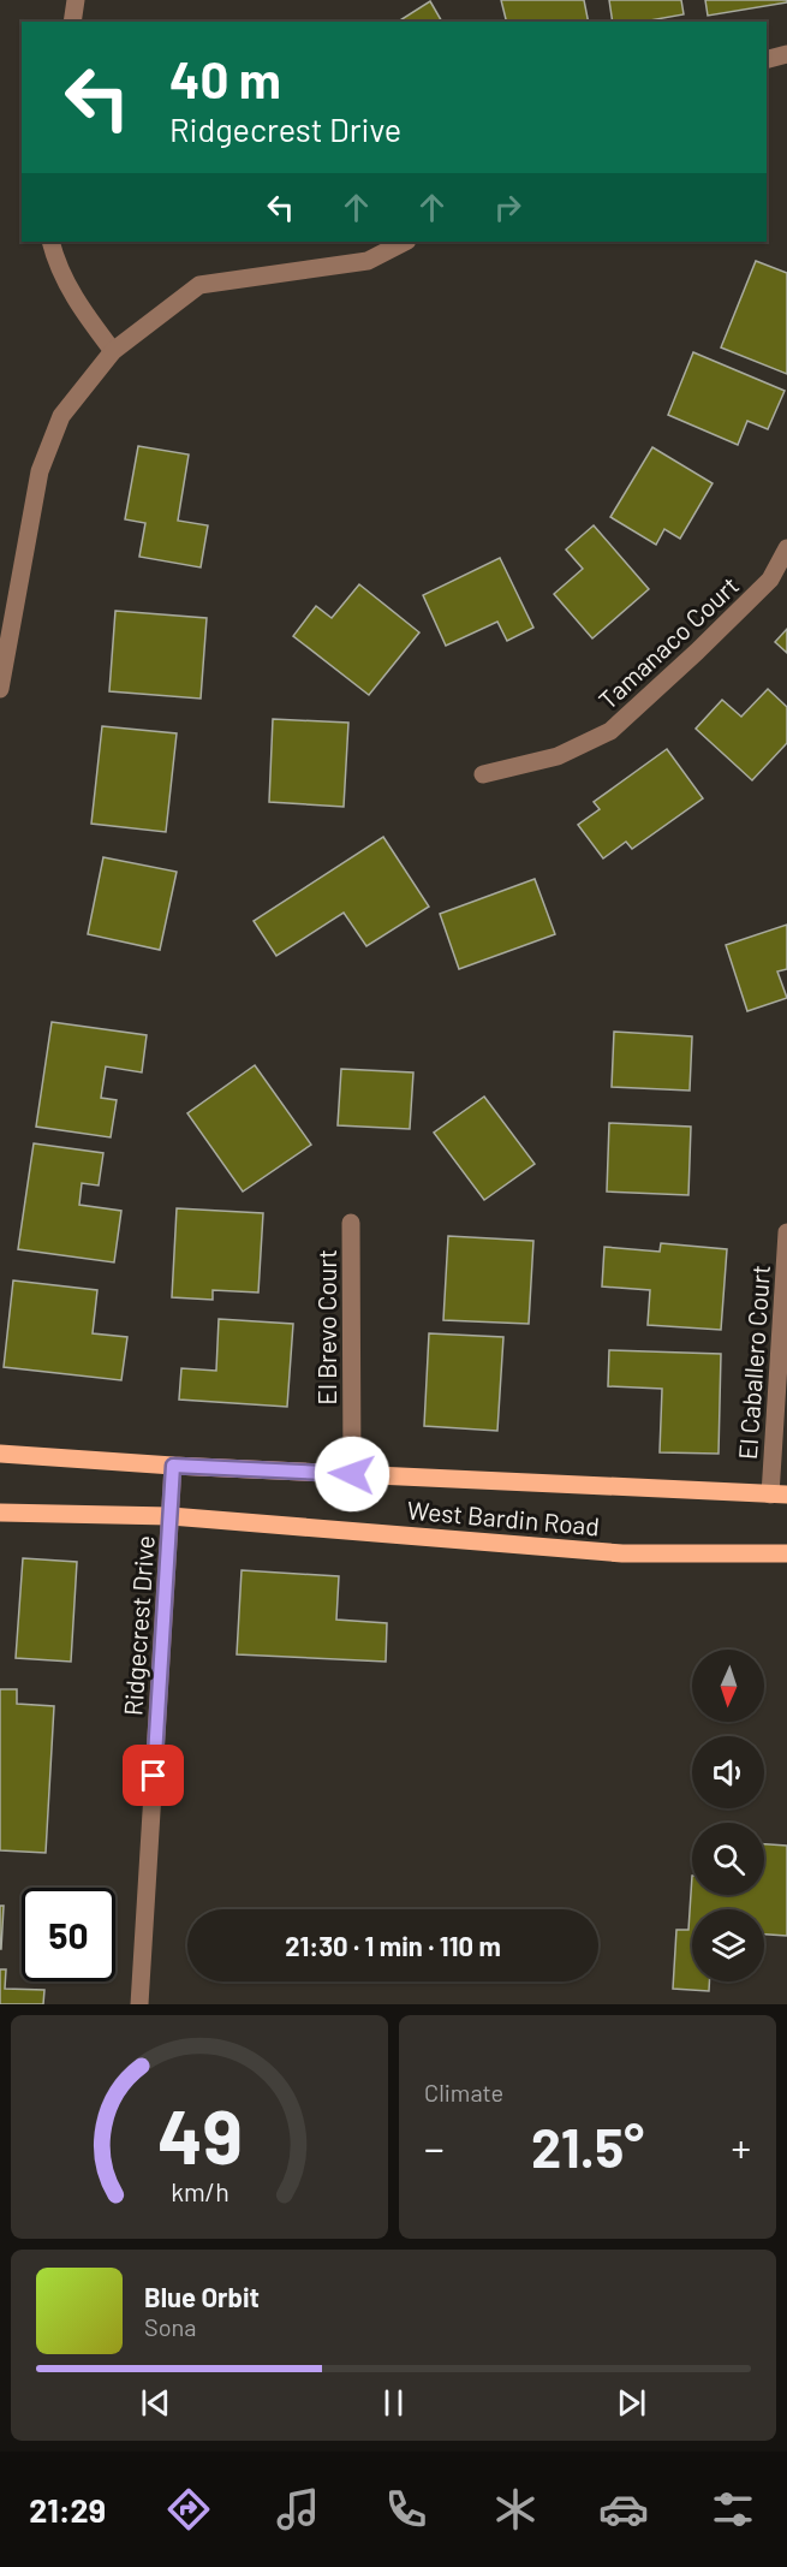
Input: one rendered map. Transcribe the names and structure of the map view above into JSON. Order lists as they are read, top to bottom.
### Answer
{
  "streets": {
    "main road": ["West Bardin Road"],
    "street": [
      "Tamanaco Court",
      "El Brevo Court",
      "El Caballero Court",
      "Ridgecrest Drive"
    ]
  },
  "crossings": [
    ["El Brevo Court", "West Bardin Road"],
    ["El Caballero Court", "West Bardin Road"],
    ["West Bardin Road", "Ridgecrest Drive"]
  ],
  "north": "bottom",
  "page": {
    "turn": ["40 m", "Ridgecrest Drive"],
    "limit": "50",
    "trip": "21:30 · 1 min · 110 m",
    "tile": "Climate",
    "heat": ["−", "21.5°", "+"],
    "song": ["Blue Orbit", "Sona"],
    "tabs": "21:29",
    "gauge": ["49", "km/h"]
  }
}
